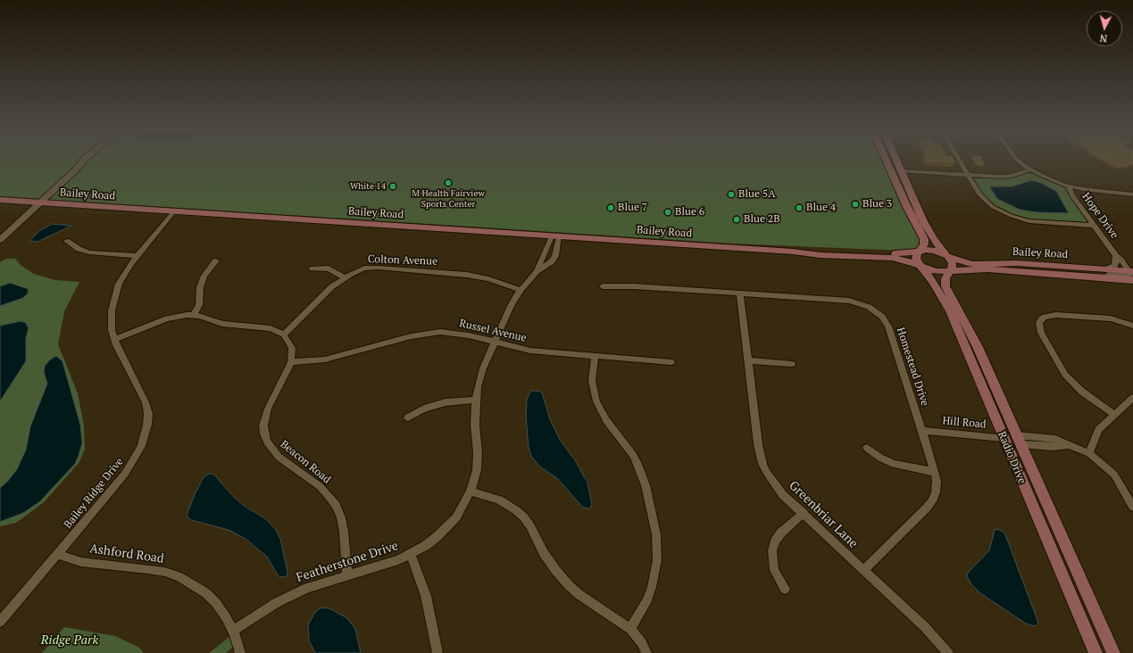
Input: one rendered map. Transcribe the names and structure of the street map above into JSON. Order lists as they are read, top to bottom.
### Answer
{
  "streets": {
    "main road": ["Bailey Road", "Radio Drive"],
    "street": [
      "Hope Drive",
      "Colton Avenue",
      "Russel Avenue",
      "Homestead Drive",
      "Hill Road",
      "Beacon Road",
      "Bailey Ridge Drive",
      "Greenbriar Lane",
      "Ashford Road",
      "Featherstone Drive"
    ]
  },
  "crossings": [
    ["Bailey Road", "Hope Drive"],
    ["Bailey Road", "Radio Drive"],
    ["Bailey Road", "Bailey Ridge Drive"],
    ["Bailey Road", "Featherstone Drive"],
    ["Colton Avenue", "Beacon Road"],
    ["Colton Avenue", "Featherstone Drive"],
    ["Russel Avenue", "Beacon Road"],
    ["Russel Avenue", "Featherstone Drive"],
    ["Homestead Drive", "Hill Road"],
    ["Homestead Drive", "Greenbriar Lane"],
    ["Hill Road", "Radio Drive"],
    ["Beacon Road", "Featherstone Drive"],
    ["Bailey Ridge Drive", "Ashford Road"],
    ["Ashford Road", "Featherstone Drive"]
  ],
  "parks": ["Ridge Park"],
  "places": [
    "M Health Fairview Sports Center",
    "White 14",
    "Blue 5A",
    "Blue 3",
    "Blue 7",
    "Blue 4",
    "Blue 6",
    "Blue 2B"
  ],
  "north": "bottom"
}
